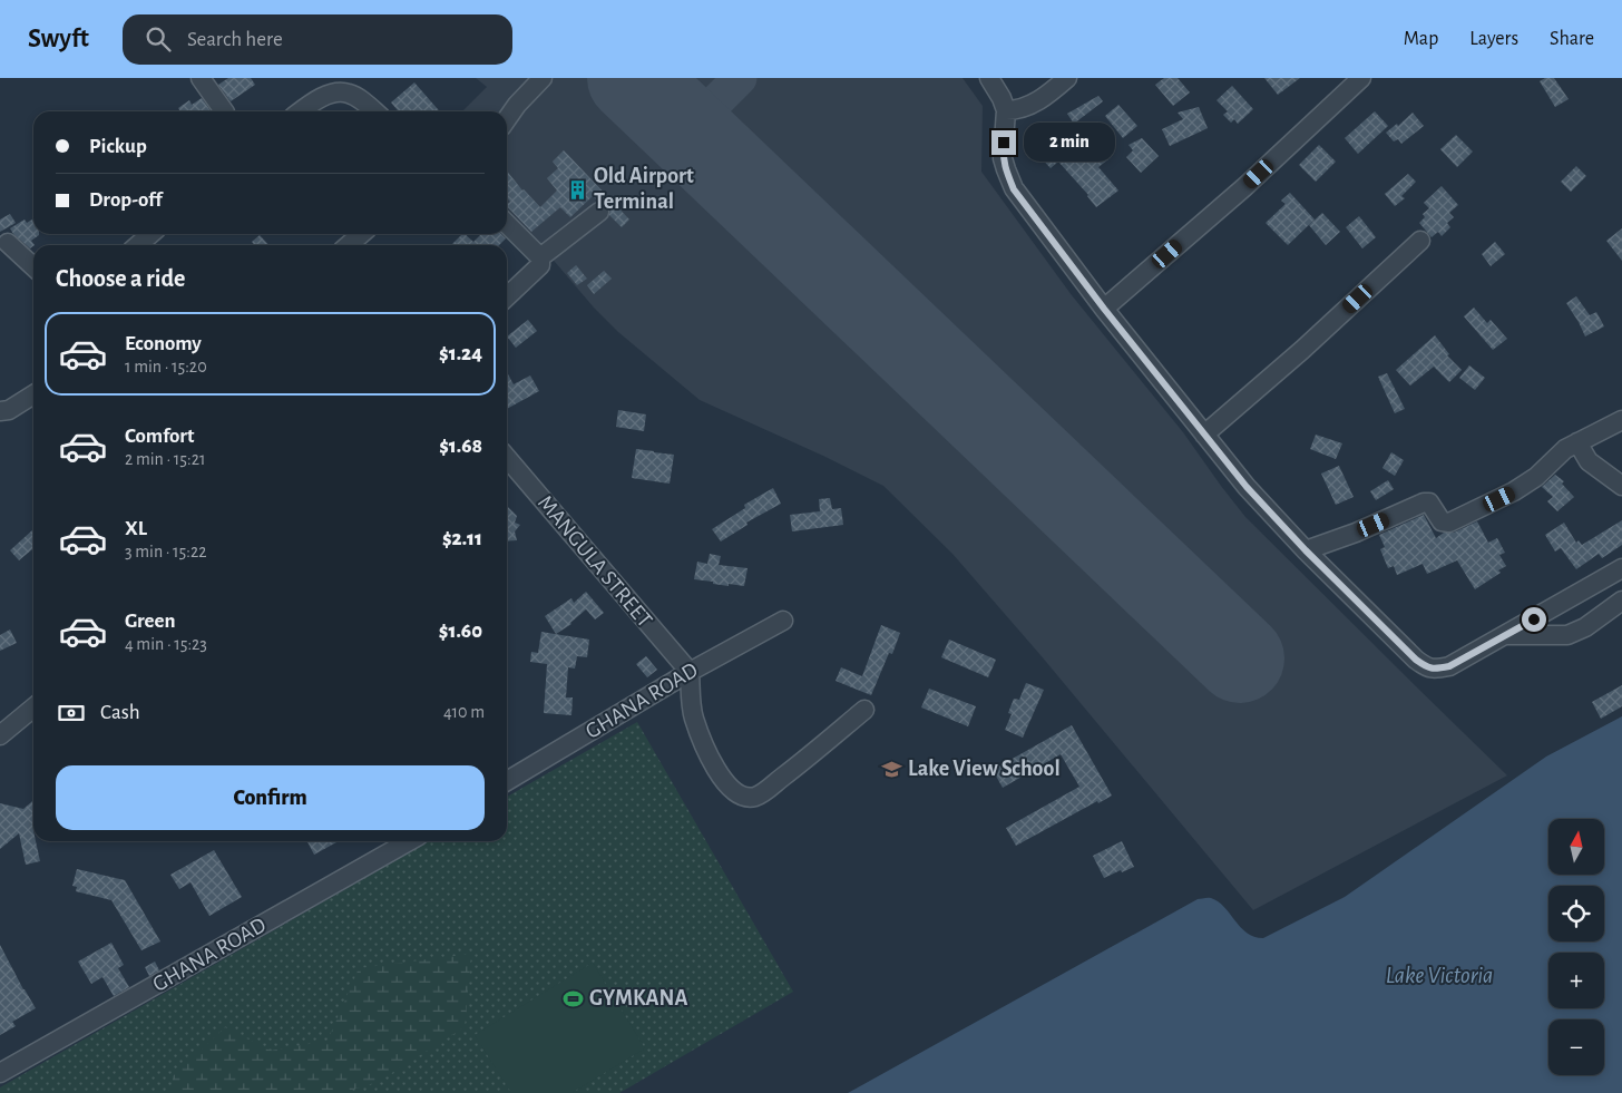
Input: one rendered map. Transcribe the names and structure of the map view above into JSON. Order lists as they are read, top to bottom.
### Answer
{
  "streets": {
    "street": ["MANGULA STREET", "GHANA ROAD"]
  },
  "crossings": [
    ["MANGULA STREET", "GHANA ROAD"]
  ],
  "water": ["Lake Victoria"],
  "places": {
    "building": ["Old Airport Terminal"],
    "school or university": ["Lake View School"],
    "sports": ["GYMKANA"]
  },
  "north": "top",
  "page": {
    "header": "Swyft",
    "search": "Search here",
    "nav": ["Map", "Layers", "Share"],
    "banner": ["Pickup", "Drop-off"],
    "bubble": "2 min",
    "heading": "Choose a ride",
    "list": [
      {
        "name": "Economy",
        "note": "1 min · 15:20",
        "value": "$1.24"
      },
      {
        "name": "Comfort",
        "note": "2 min · 15:21",
        "value": "$1.68"
      },
      {
        "name": "XL",
        "note": "3 min · 15:22",
        "value": "$2.11"
      },
      {
        "name": "Green",
        "note": "4 min · 15:23",
        "value": "$1.60"
      }
    ],
    "pay": ["Cash", "410 m"],
    "buttons": "Confirm",
    "map_buttons": ["+", "−"]
  }
}
